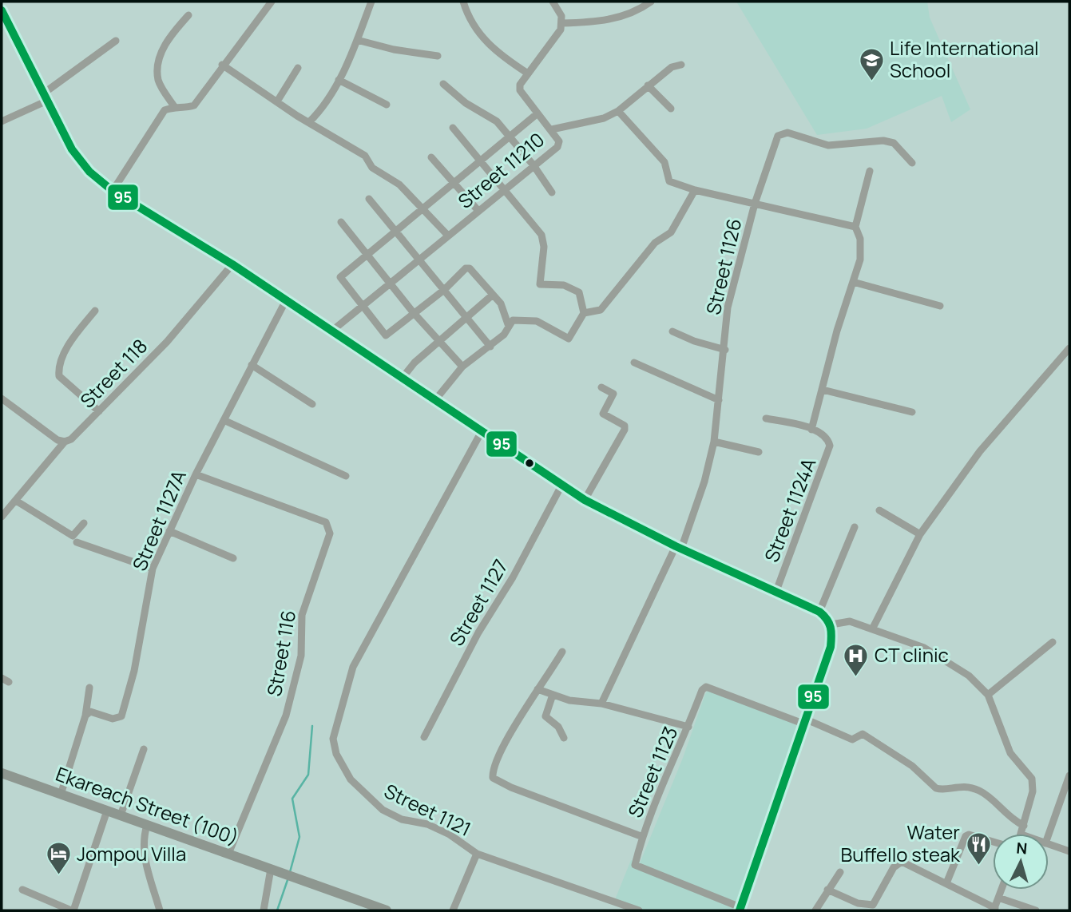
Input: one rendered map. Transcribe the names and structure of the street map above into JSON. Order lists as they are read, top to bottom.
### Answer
{
  "streets": {
    "main road": ["Ekareach Street (100)"],
    "street": [
      "Street 11210",
      "Street 1126",
      "Street 118",
      "Street 1124A",
      "Street 1127A",
      "Street 1127",
      "Street 116",
      "Street 1123",
      "Street 1121"
    ]
  },
  "crossings": [
    ["Street 1127A", "Street 116"],
    ["Street 116", "Ekareach Street (100)"]
  ],
  "places": {
    "school or university": ["Life International School"],
    "hospital": ["CT clinic"],
    "restaurant": ["Water Buffello steak"],
    "hotel": ["Jompou Villa"]
  },
  "lines": ["transit line 95"],
  "north": "top"
}
